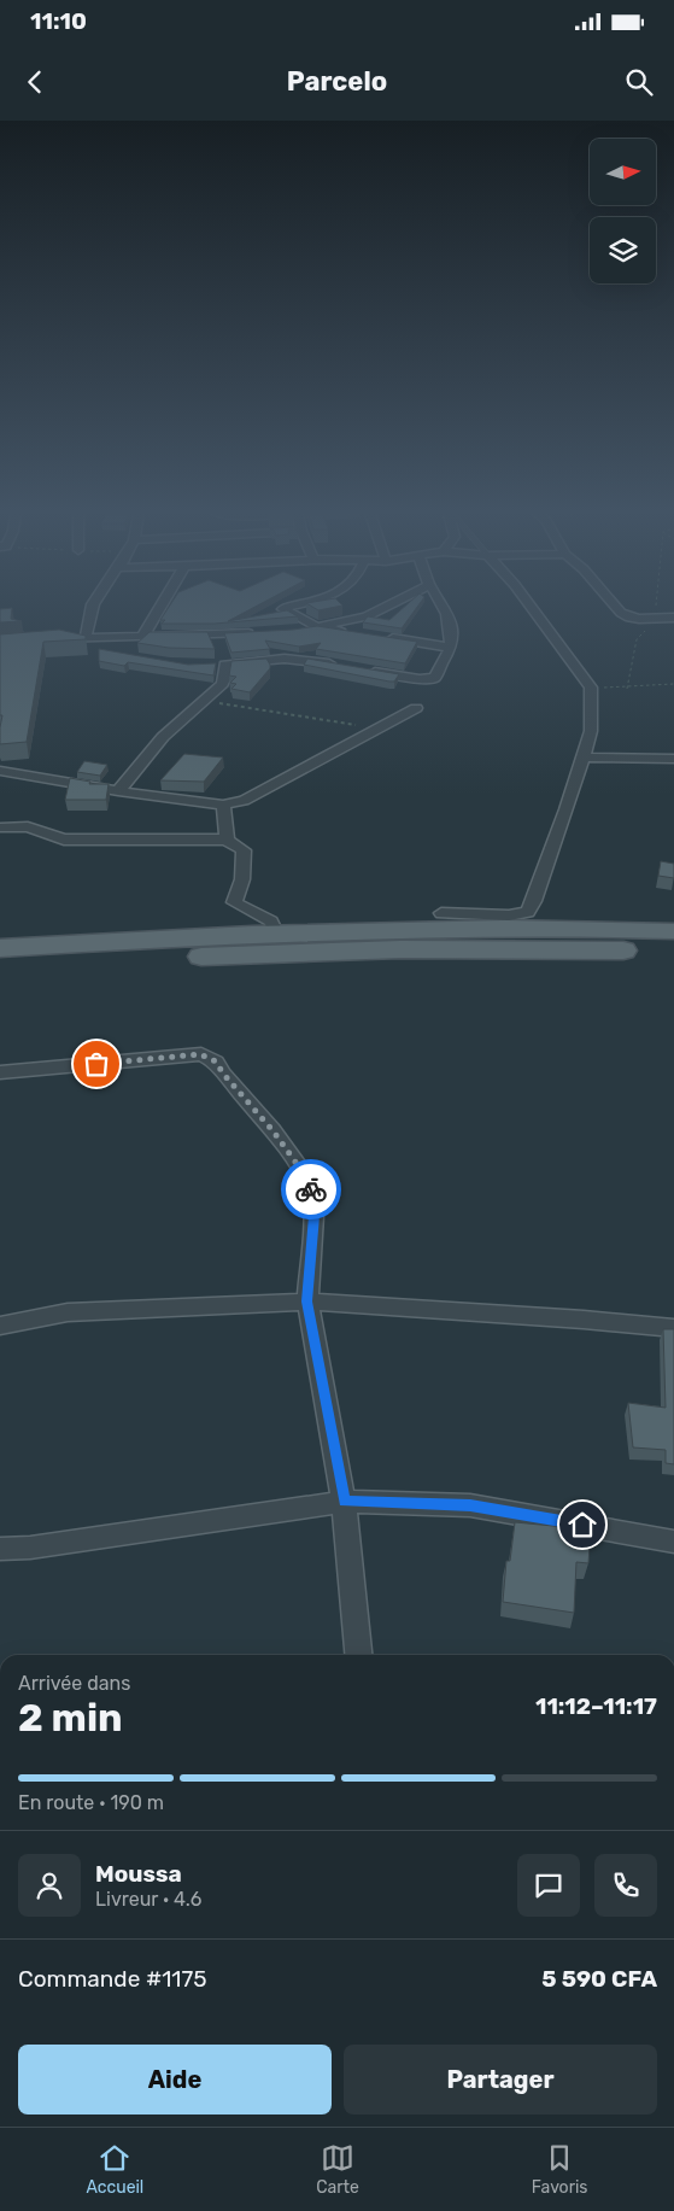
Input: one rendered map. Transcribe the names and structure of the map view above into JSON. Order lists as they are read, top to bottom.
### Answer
{
  "north": "right",
  "page": {
    "status": "11:10",
    "header": "Parcelo",
    "heading": ["2 min", "Arrivée dans", "11:12–11:17"],
    "panel": [
      "Moussa",
      "Livreur · 4.6",
      "Commande #1175",
      "5 590 CFA"
    ],
    "bar": "En route · 190 m",
    "buttons": ["Aide", "Partager"],
    "tabs": ["Accueil", "Carte", "Favoris"]
  }
}
